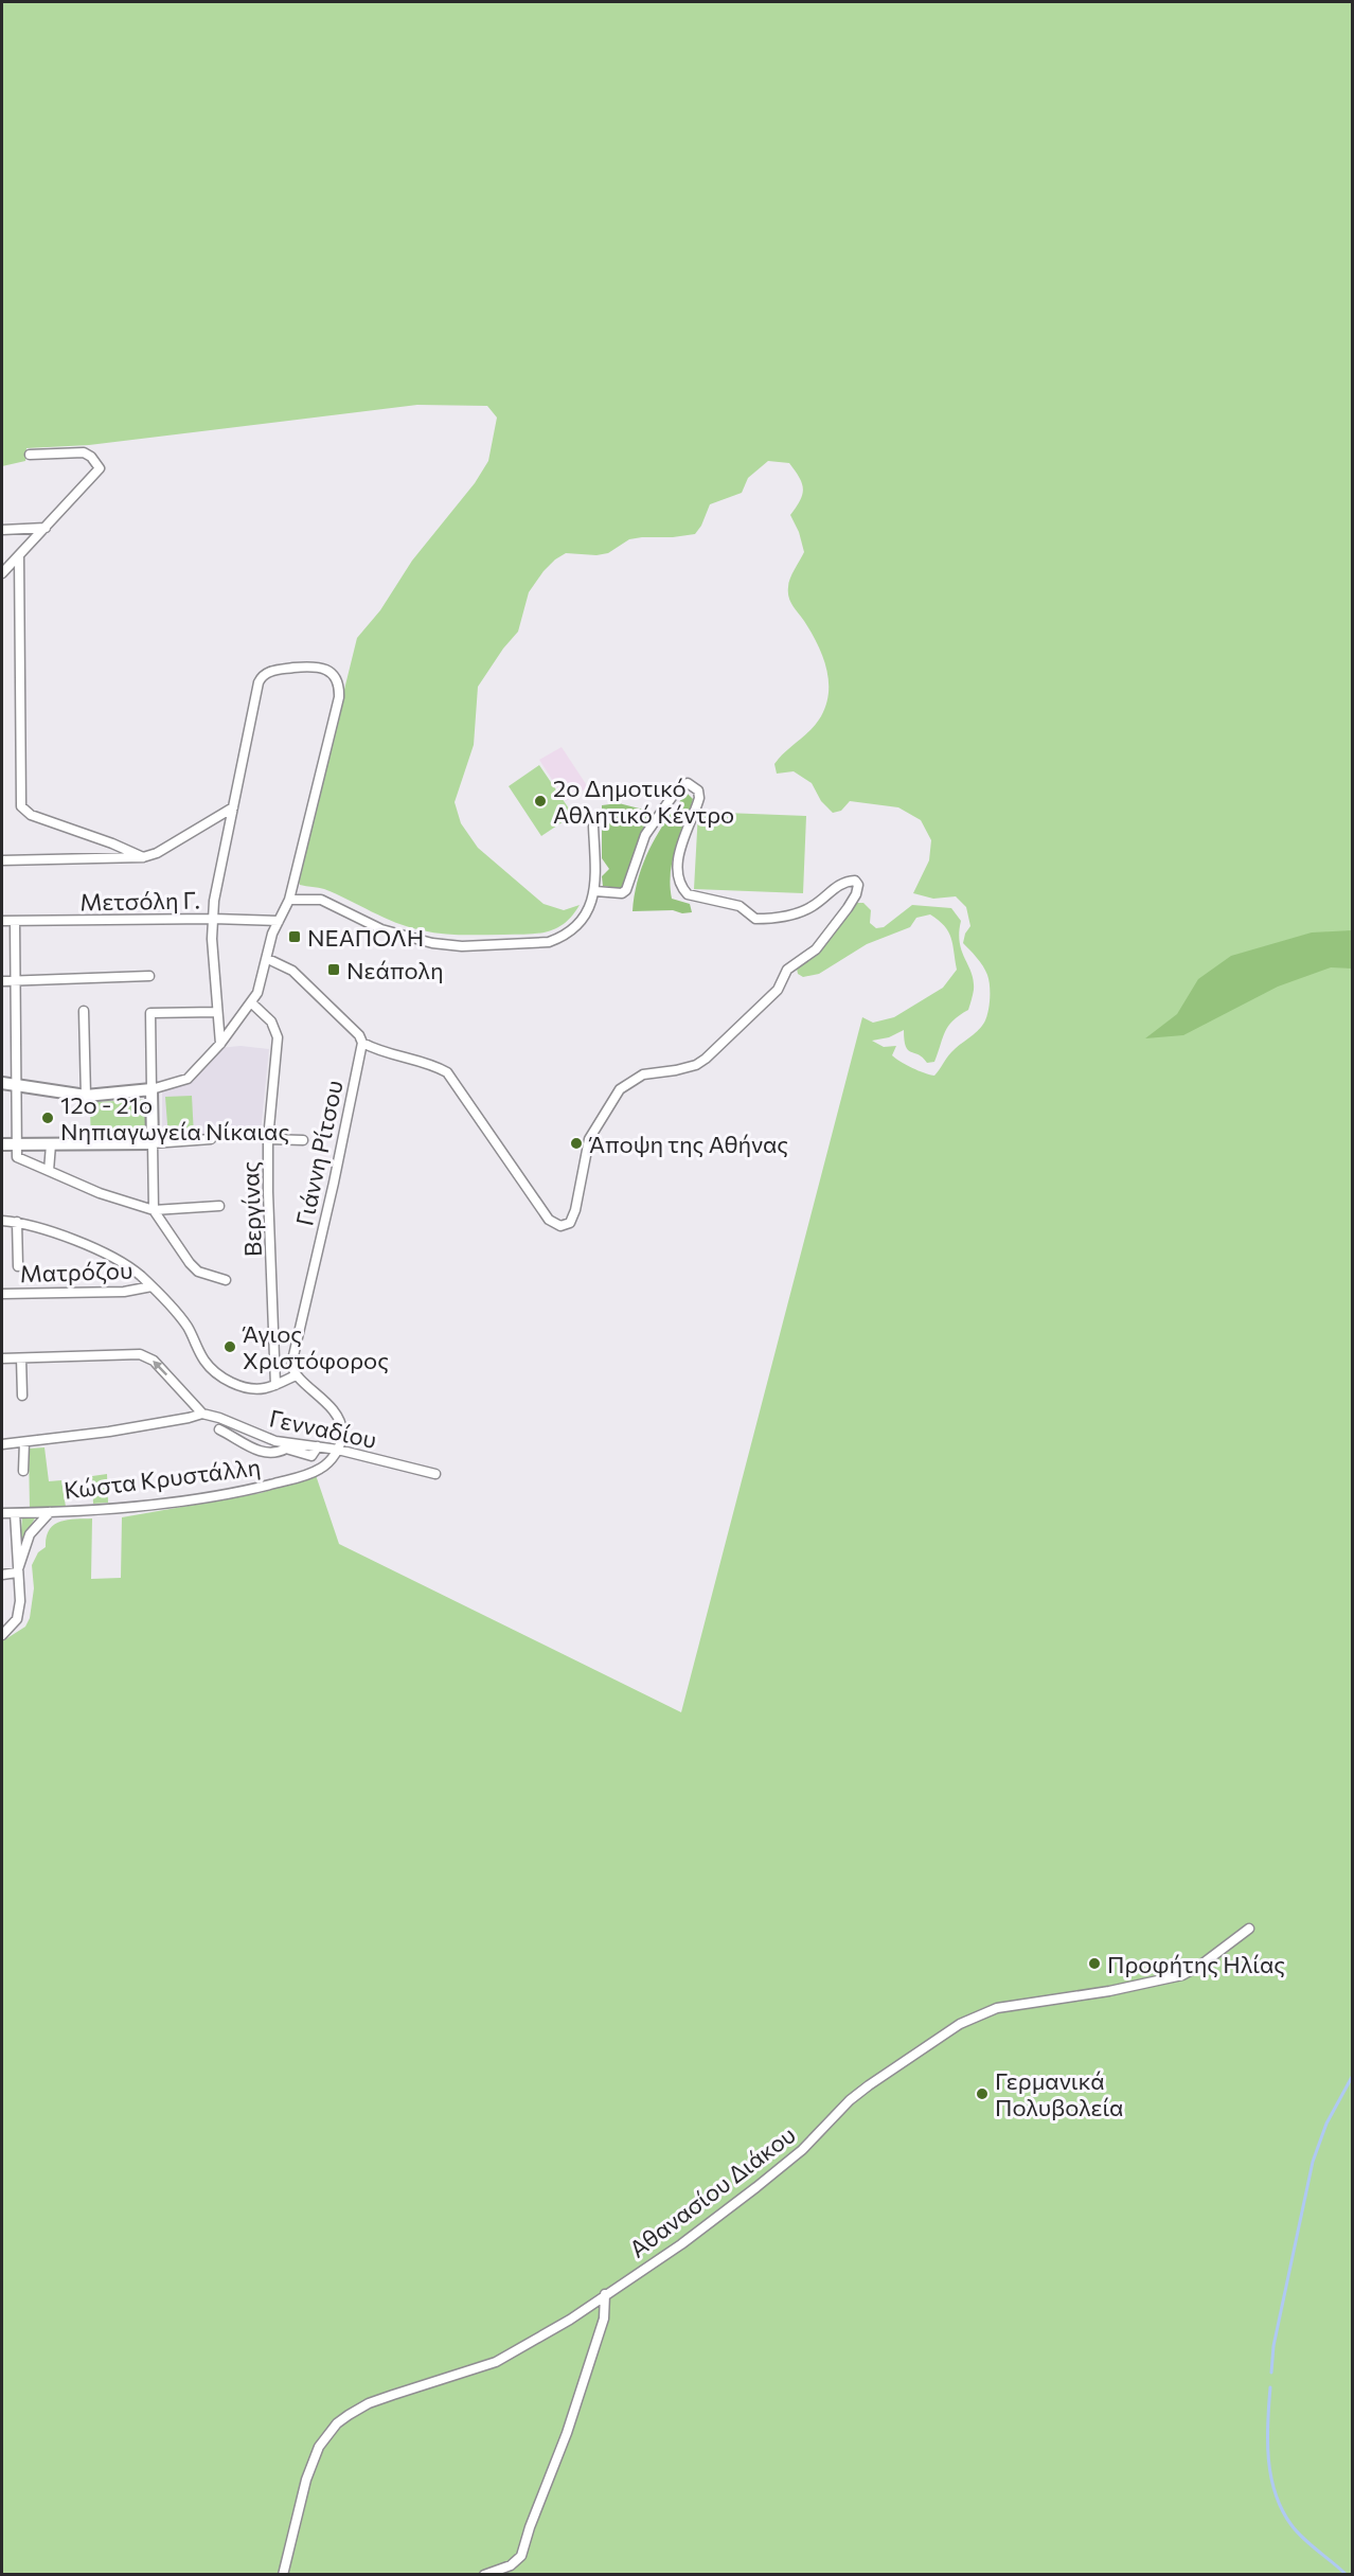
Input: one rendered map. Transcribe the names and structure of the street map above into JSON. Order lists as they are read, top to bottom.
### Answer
{
  "streets": {
    "street": [
      "Μετσόλη Γ.",
      "Γιάννη Ρίτσου",
      "Βεργίνας",
      "Ματρόζου",
      "Γενναδίου",
      "Κώστα Κρυστάλλη",
      "Αθανασίου Διάκου"
    ]
  },
  "crossings": [
    ["Γενναδίου", "Κώστα Κρυστάλλη"]
  ],
  "places": {
    "other": [
      "2o Δημοτικό Αθλητικό Κέντρο",
      "12ο - 21ο Νηπιαγωγεία Νίκαιας",
      "Άποψη της Αθήνας",
      "Άγιος Χριστόφορος",
      "Προφήτης Ηλίας",
      "Γερμανικά Πολυβολεία"
    ],
    "transit": ["ΝΕΑΠΟΛΗ", "Νεάπολη"]
  }
}
